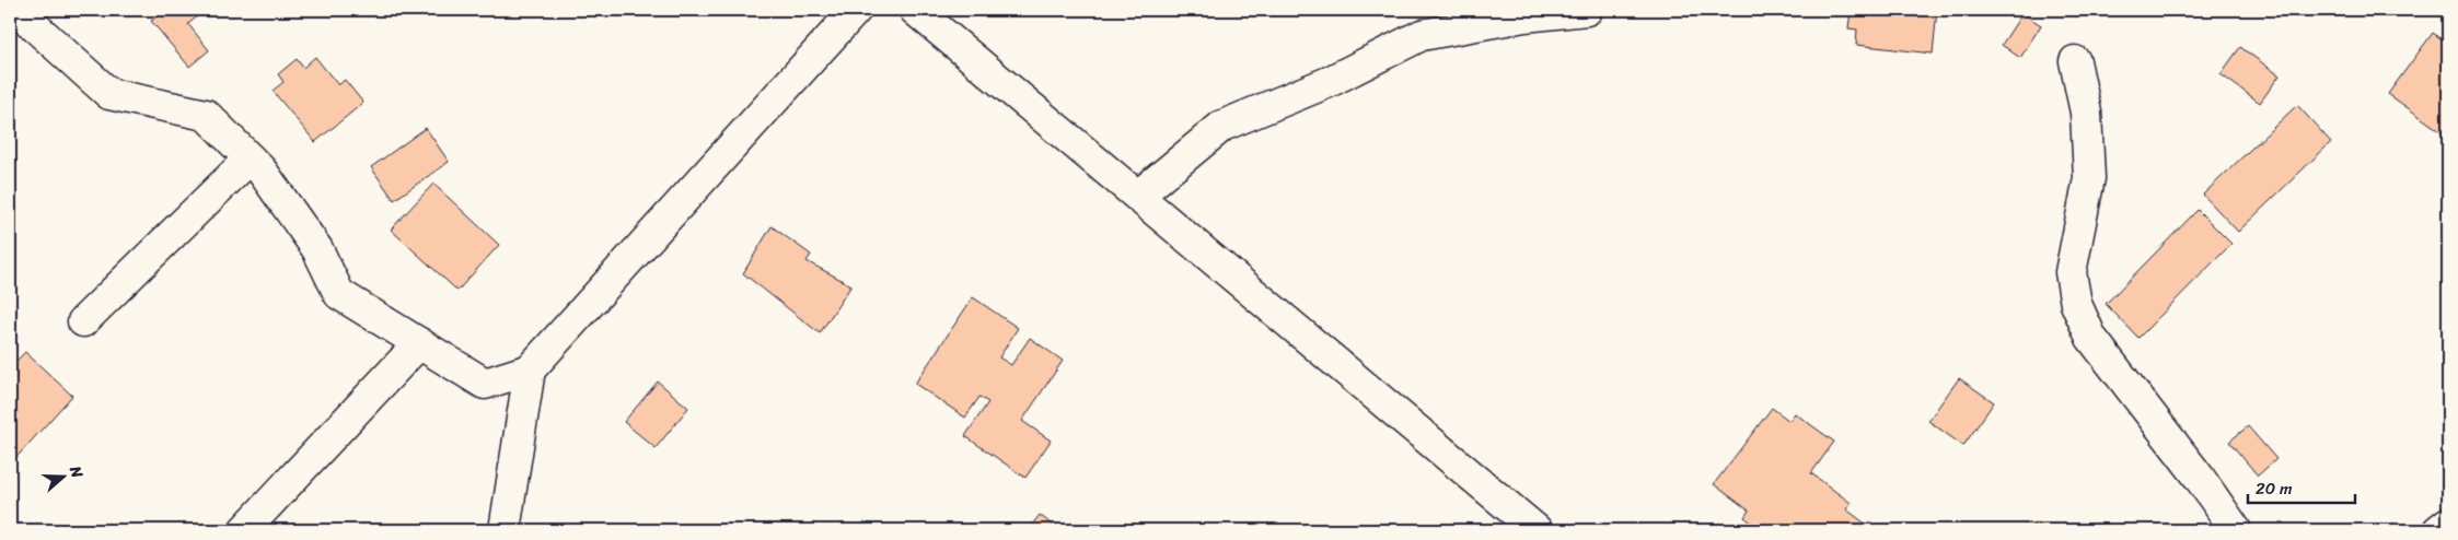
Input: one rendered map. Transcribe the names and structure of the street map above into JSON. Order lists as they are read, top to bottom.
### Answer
{
  "scale_bar": "20 m",
  "north": "right"
}
